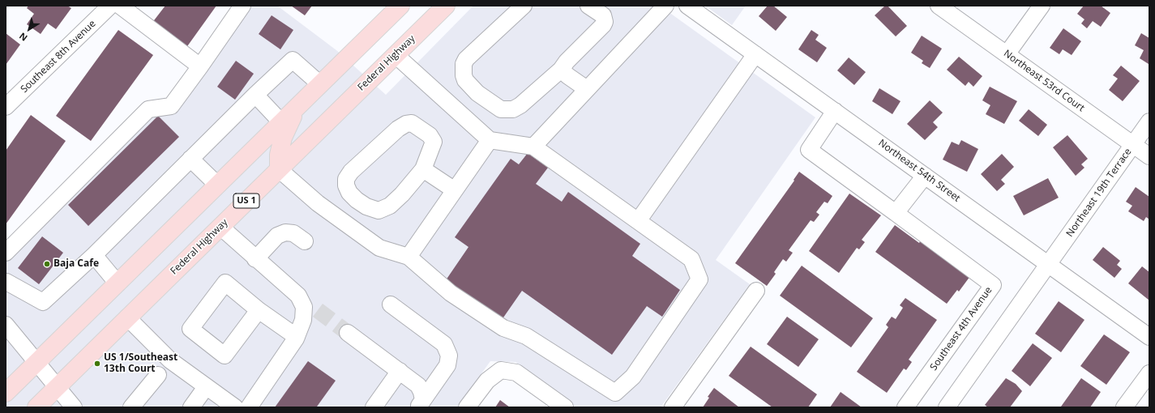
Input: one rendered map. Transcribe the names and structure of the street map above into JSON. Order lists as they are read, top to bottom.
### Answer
{
  "streets": {
    "main road": ["Federal Highway", "US 1"],
    "street": [
      "Southeast 8th Avenue",
      "Northeast 53rd Court",
      "Northeast 54th Street",
      "Northeast 19th Terrace",
      "Southeast 4th Avenue"
    ]
  },
  "crossings": [
    ["Northeast 53rd Court", "Northeast 19th Terrace"],
    ["Northeast 54th Street", "Northeast 19th Terrace"]
  ],
  "places": ["Baja Cafe", "US 1/Southeast 13th Court"],
  "north": "bottom left"
}
